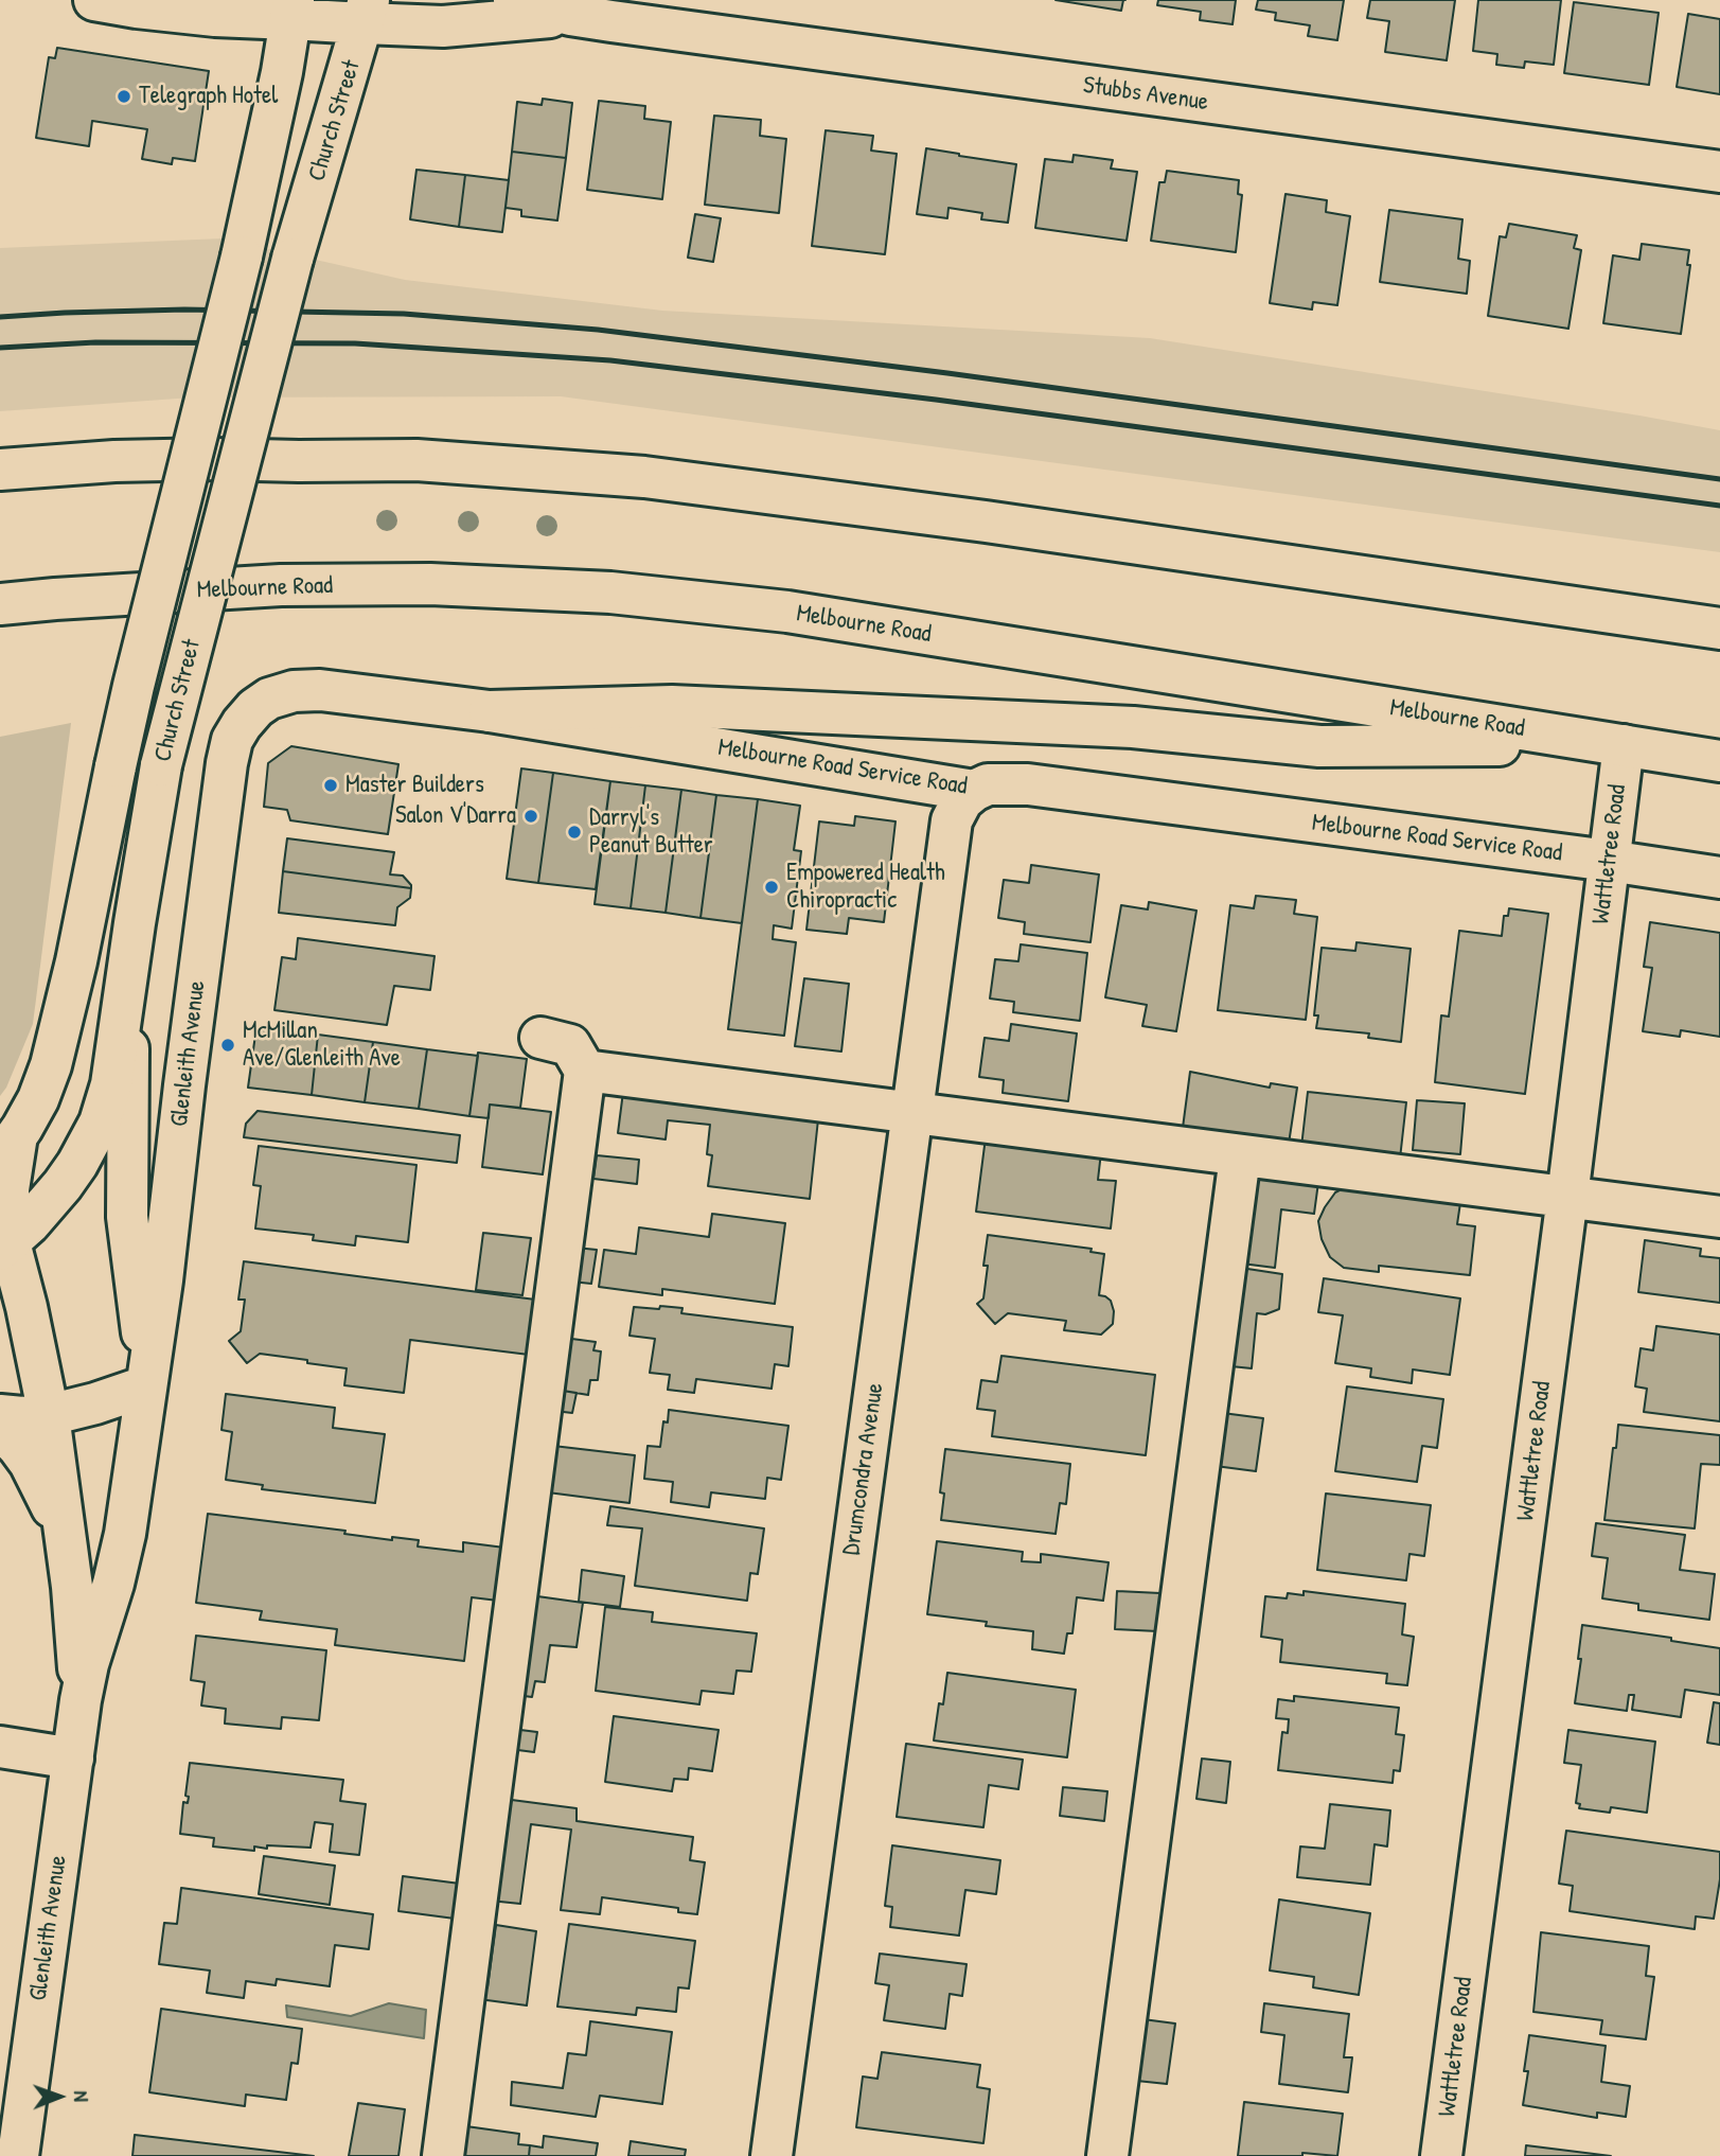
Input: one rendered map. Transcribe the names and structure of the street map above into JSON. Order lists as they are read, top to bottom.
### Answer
{
  "streets": {
    "main road": [
      "Stubbs Avenue",
      "Church Street",
      "Melbourne Road",
      "Melbourne Road Service Road",
      "Wattletree Road",
      "Glenleith Avenue",
      "Drumcondra Avenue"
    ]
  },
  "crossings": [
    ["Stubbs Avenue", "Church Street"],
    ["Church Street", "Glenleith Avenue"],
    ["Melbourne Road", "Wattletree Road"],
    ["Melbourne Road Service Road", "Wattletree Road"],
    ["Melbourne Road Service Road", "Glenleith Avenue"],
    ["Melbourne Road Service Road", "Drumcondra Avenue"]
  ],
  "places": [
    "Telegraph Hotel",
    "Master Builders",
    "Salon V'Darra",
    "Darryl's Peanut Butter",
    "Empowered Health Chiropractic",
    "McMillan Ave/Glenleith Ave"
  ],
  "north": "right"
}
